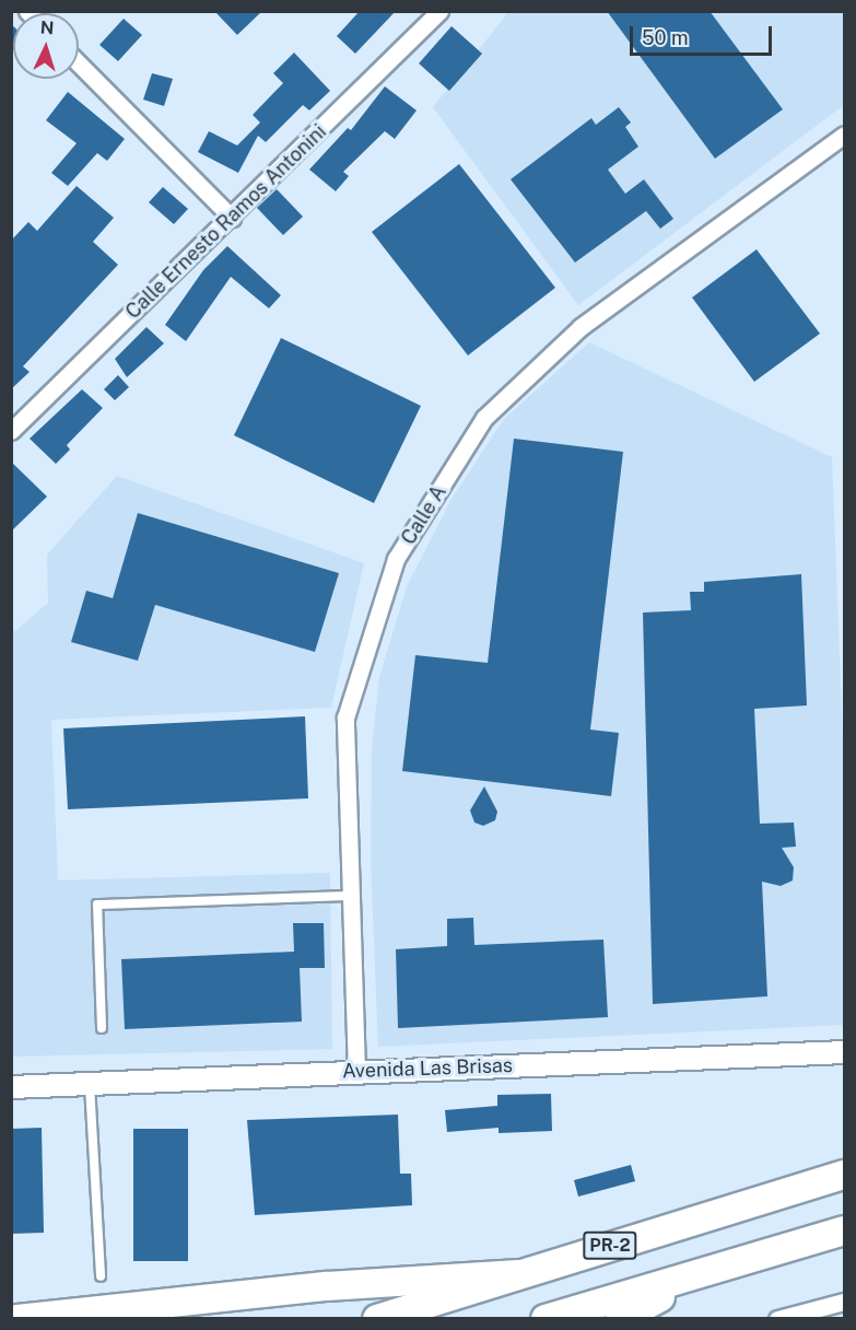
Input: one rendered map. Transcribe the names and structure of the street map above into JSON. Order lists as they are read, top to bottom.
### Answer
{
  "streets": {
    "highway": ["PR-2"],
    "street": ["Calle Ernesto Ramos Antonini", "Calle A", "Avenida Las Brisas"]
  },
  "crossings": [
    ["Calle A", "Avenida Las Brisas"]
  ],
  "scale_bar": "50 m",
  "north": "top"
}
